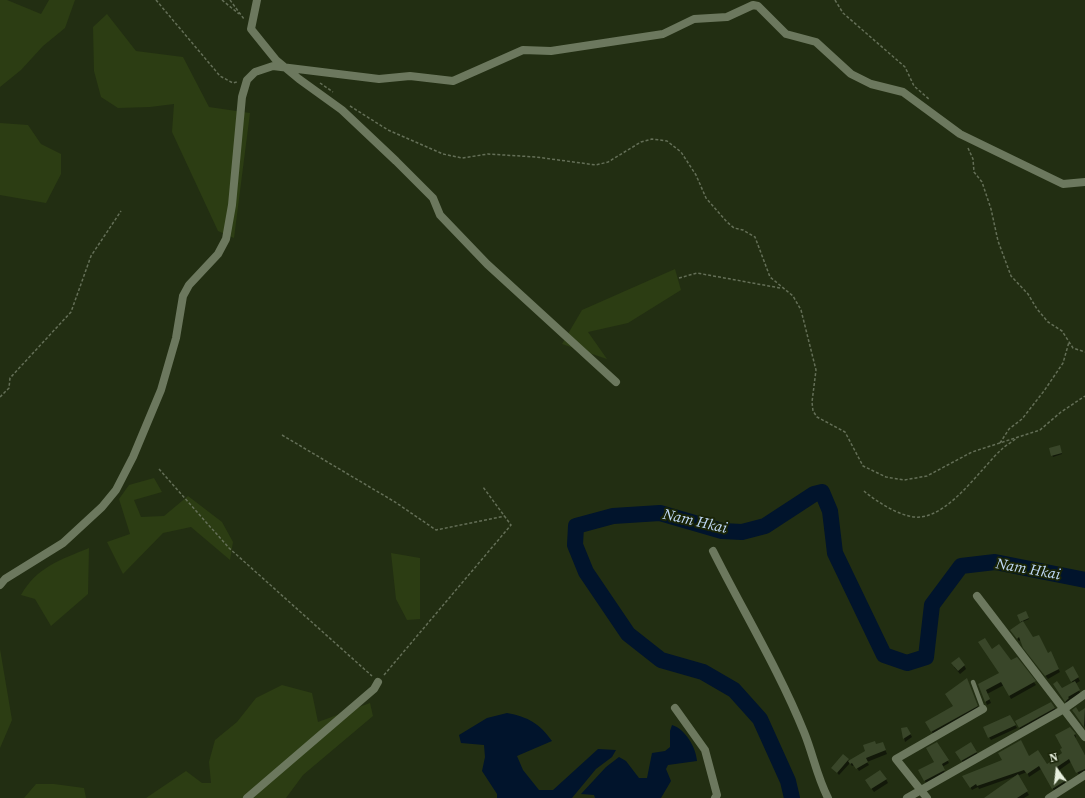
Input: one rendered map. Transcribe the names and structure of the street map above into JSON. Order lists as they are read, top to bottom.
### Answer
{
  "water": ["Nam Hkai"],
  "north": "top"
}
